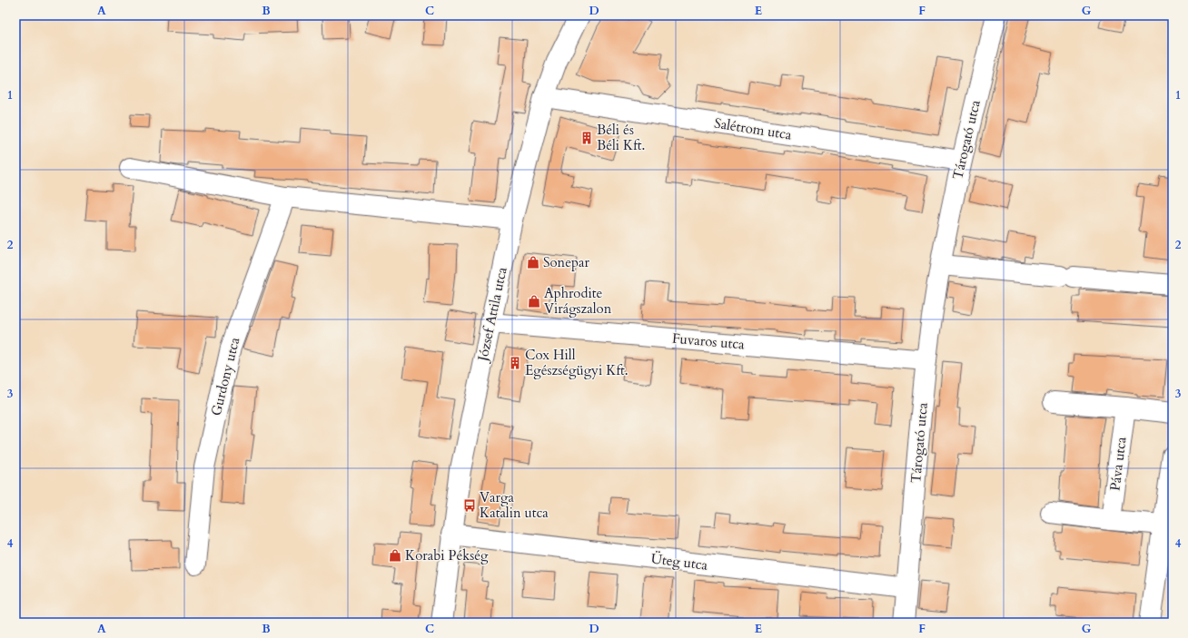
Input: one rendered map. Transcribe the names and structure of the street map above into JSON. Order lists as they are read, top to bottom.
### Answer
{
  "streets": {
    "street": [
      "Salétrom utca",
      "Tárogató utca",
      "József Attila utca",
      "Fuvaros utca",
      "Gurdony utca",
      "Páva utca",
      "Üteg utca"
    ]
  },
  "crossings": [
    ["Salétrom utca", "Tárogató utca"],
    ["Salétrom utca", "József Attila utca"],
    ["Tárogató utca", "Fuvaros utca"],
    ["Tárogató utca", "Üteg utca"],
    ["József Attila utca", "Fuvaros utca"],
    ["József Attila utca", "Üteg utca"]
  ],
  "places": {
    "building": ["Béli és Béli Kft.", "Cox Hill Egészségügyi Kft."],
    "shop": ["Sonepar", "Aphrodite Virágszalon", "Korabi Pékség"],
    "bus stop": ["Varga Katalin utca"]
  },
  "grid": {
    "columns": [
      "A",
      "B",
      "C",
      "D",
      "E",
      "F",
      "G"
    ],
    "rows": [
      "1",
      "2",
      "3",
      "4"
    ]
  }
}
